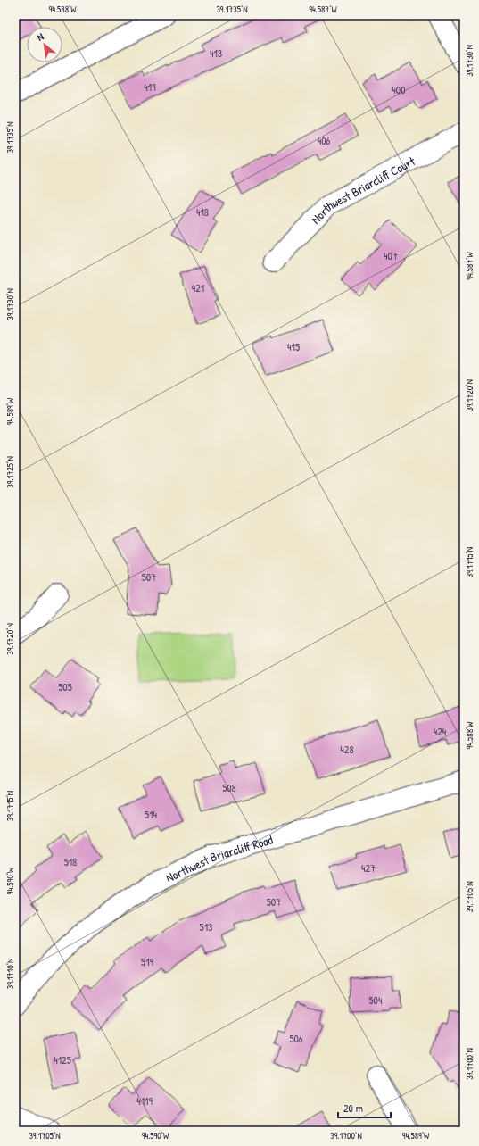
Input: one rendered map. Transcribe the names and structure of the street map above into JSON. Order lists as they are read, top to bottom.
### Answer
{
  "streets": {
    "street": ["Northwest Briarcliff Court", "Northwest Briarcliff Road"]
  },
  "house_numbers": [
    "413",
    "419",
    "400",
    "406",
    "418",
    "407",
    "421",
    "415",
    "507",
    "505",
    "424",
    "428",
    "508",
    "514",
    "518",
    "427",
    "507",
    "513",
    "519",
    "504",
    "506",
    "4125",
    "4119"
  ],
  "scale_bar": "20 m",
  "north": "top left",
  "coordinates": [
    "94.588°W",
    "39.1735°N",
    "94.587°W",
    "39.1730°N",
    "39.1720°N",
    "94.589°W",
    "39.1725°N",
    "39.1715°N",
    "94.590°W",
    "39.1705°N",
    "39.1710°N",
    "39.1700°N"
  ]
}
